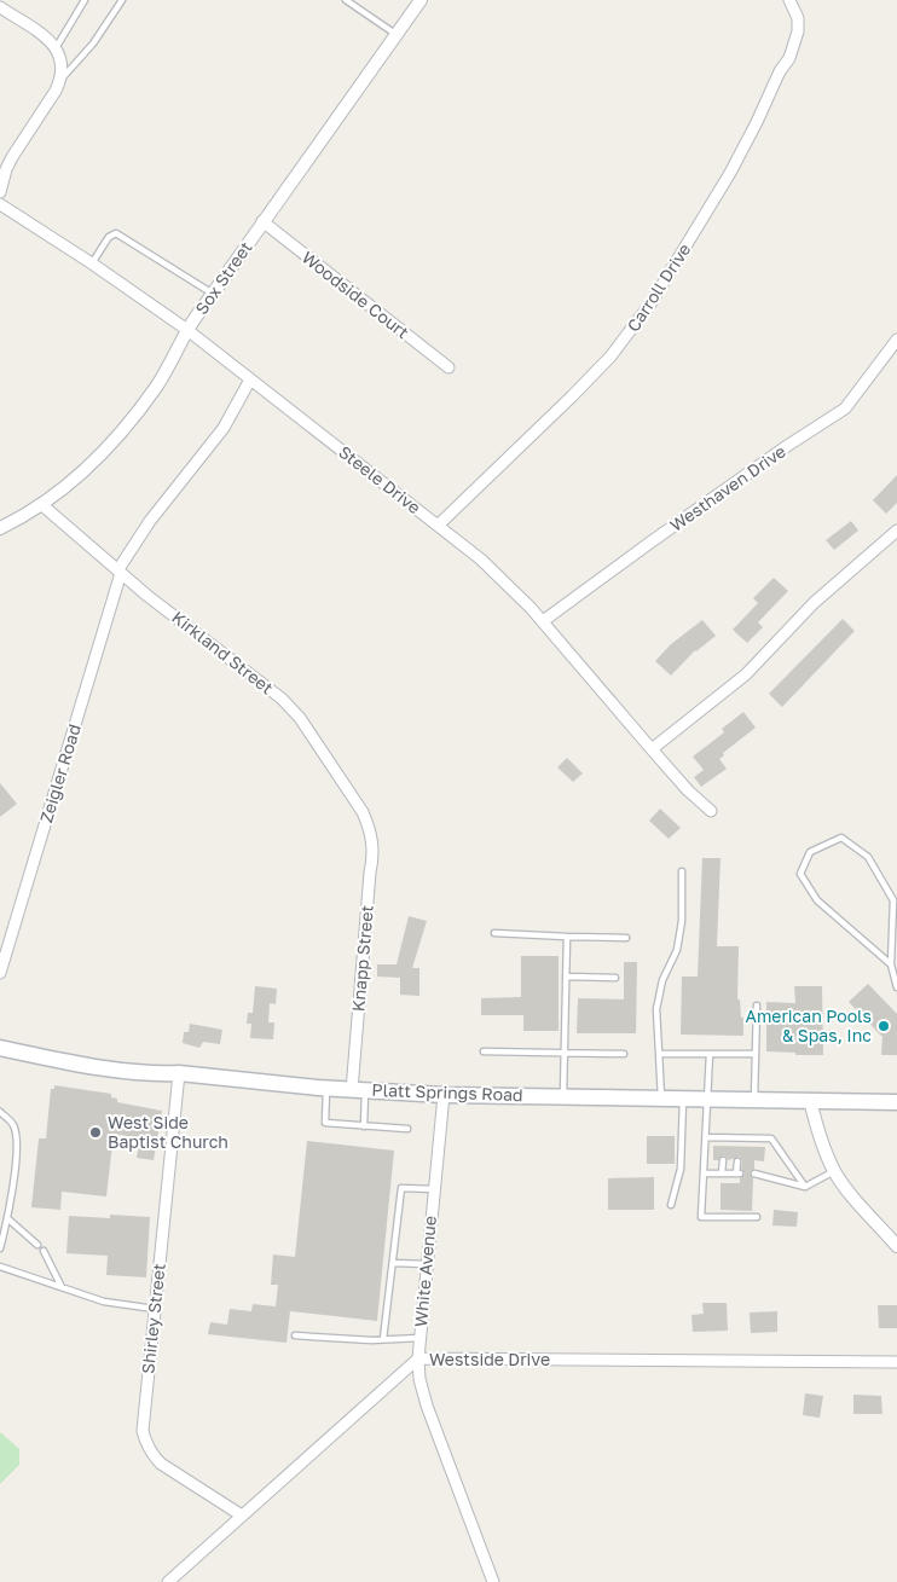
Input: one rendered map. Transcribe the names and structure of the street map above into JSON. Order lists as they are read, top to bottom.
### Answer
{
  "streets": {
    "main road": ["Platt Springs Road"],
    "street": [
      "Sox Street",
      "Carroll Drive",
      "Woodside Court",
      "Steele Drive",
      "Westhaven Drive",
      "Kirkland Street",
      "Zeigler Road",
      "Knapp Street",
      "White Avenue",
      "Shirley Street",
      "Westside Drive"
    ]
  },
  "crossings": [
    ["Sox Street", "Woodside Court"],
    ["Sox Street", "Steele Drive"],
    ["Sox Street", "Kirkland Street"],
    ["Carroll Drive", "Steele Drive"],
    ["Steele Drive", "Westhaven Drive"],
    ["Steele Drive", "Zeigler Road"],
    ["Kirkland Street", "Zeigler Road"],
    ["Kirkland Street", "Knapp Street"],
    ["Knapp Street", "Platt Springs Road"],
    ["Platt Springs Road", "White Avenue"],
    ["Platt Springs Road", "Shirley Street"],
    ["White Avenue", "Westside Drive"],
    ["Shirley Street", "Westside Drive"]
  ],
  "places": ["American Pools & Spas, Inc", "West Side Baptist Church"]
}
